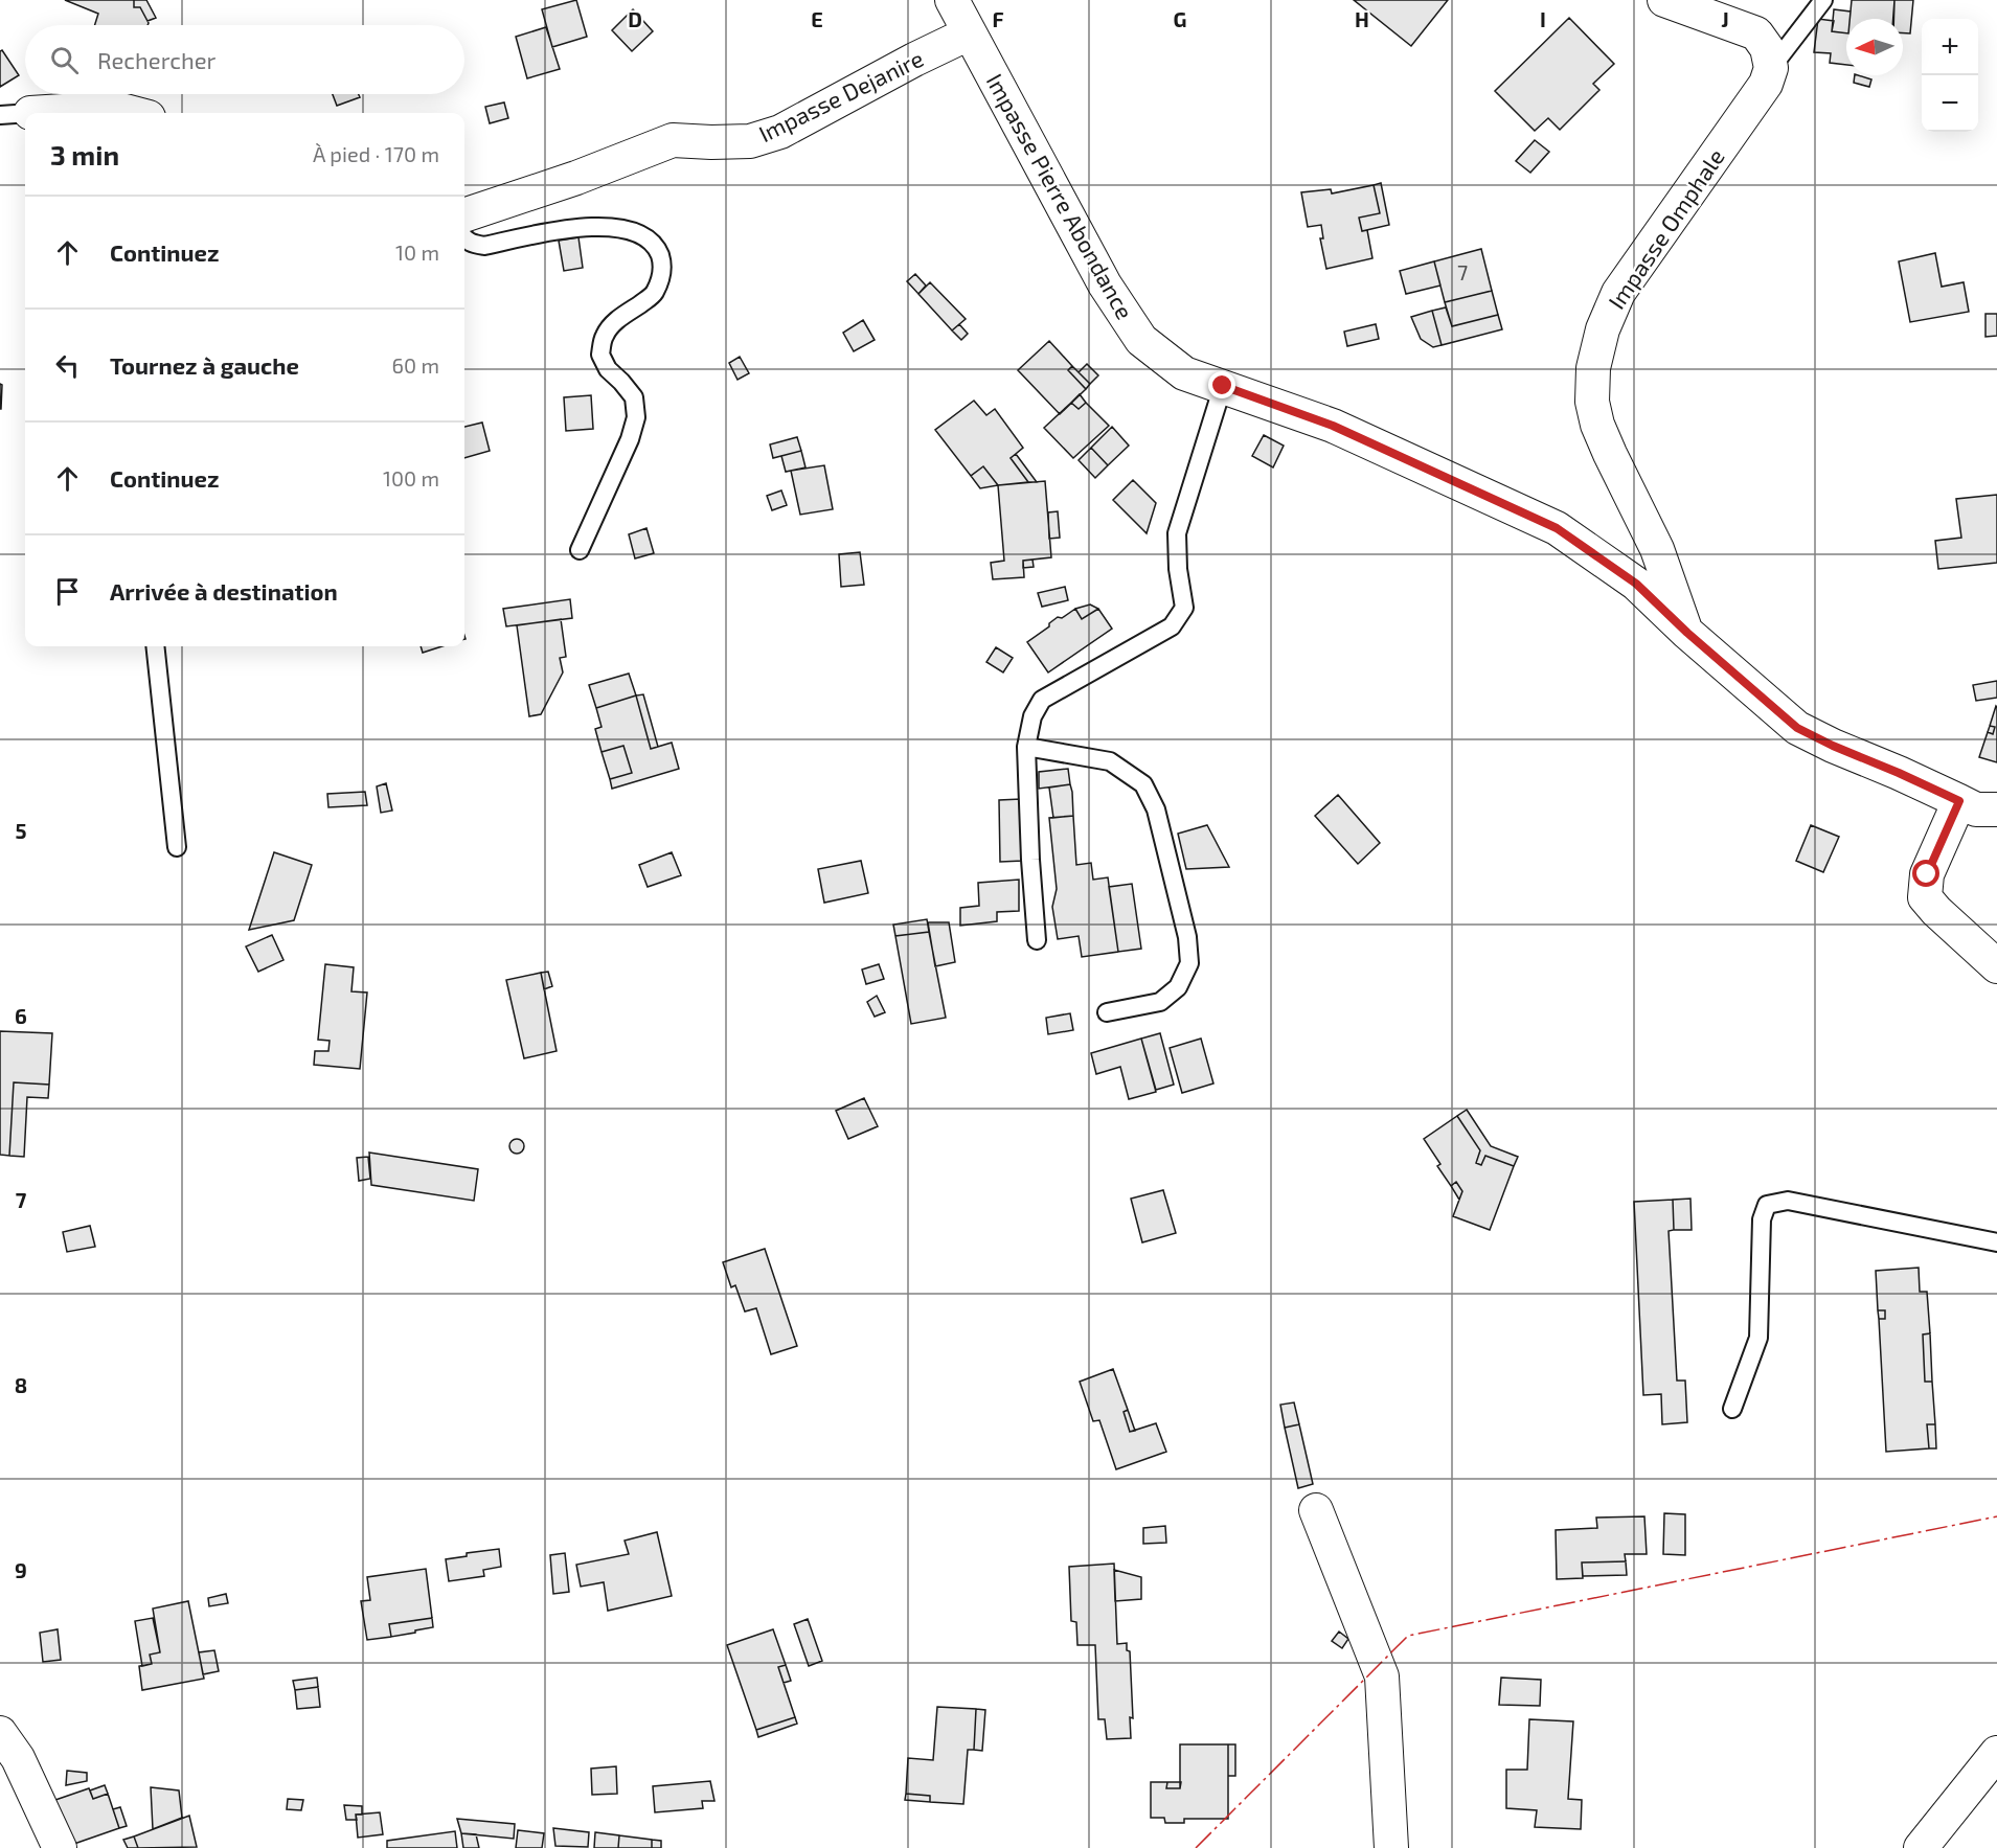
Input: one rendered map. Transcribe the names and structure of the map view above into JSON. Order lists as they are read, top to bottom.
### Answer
{
  "streets": {
    "street": ["Impasse Dejanire", "Impasse Pierre Abondance", "Impasse Omphale"]
  },
  "crossings": [
    ["Impasse Dejanire", "Impasse Pierre Abondance"],
    ["Impasse Pierre Abondance", "Impasse Omphale"]
  ],
  "house_numbers": ["7"],
  "north": "left",
  "page": {
    "map_buttons": ["+", "−"],
    "search": "Rechercher",
    "heading": ["3 min", "À pied · 170 m"],
    "list": [
      ["Continuez", "10 m"],
      ["Tournez à gauche", "60 m"],
      ["Continuez", "100 m"],
      "Arrivée à destination"
    ]
  },
  "grid": {
    "columns": [
      "D",
      "E",
      "F",
      "G",
      "H",
      "I",
      "J"
    ],
    "rows": [
      "5",
      "6",
      "7",
      "8",
      "9"
    ]
  }
}
